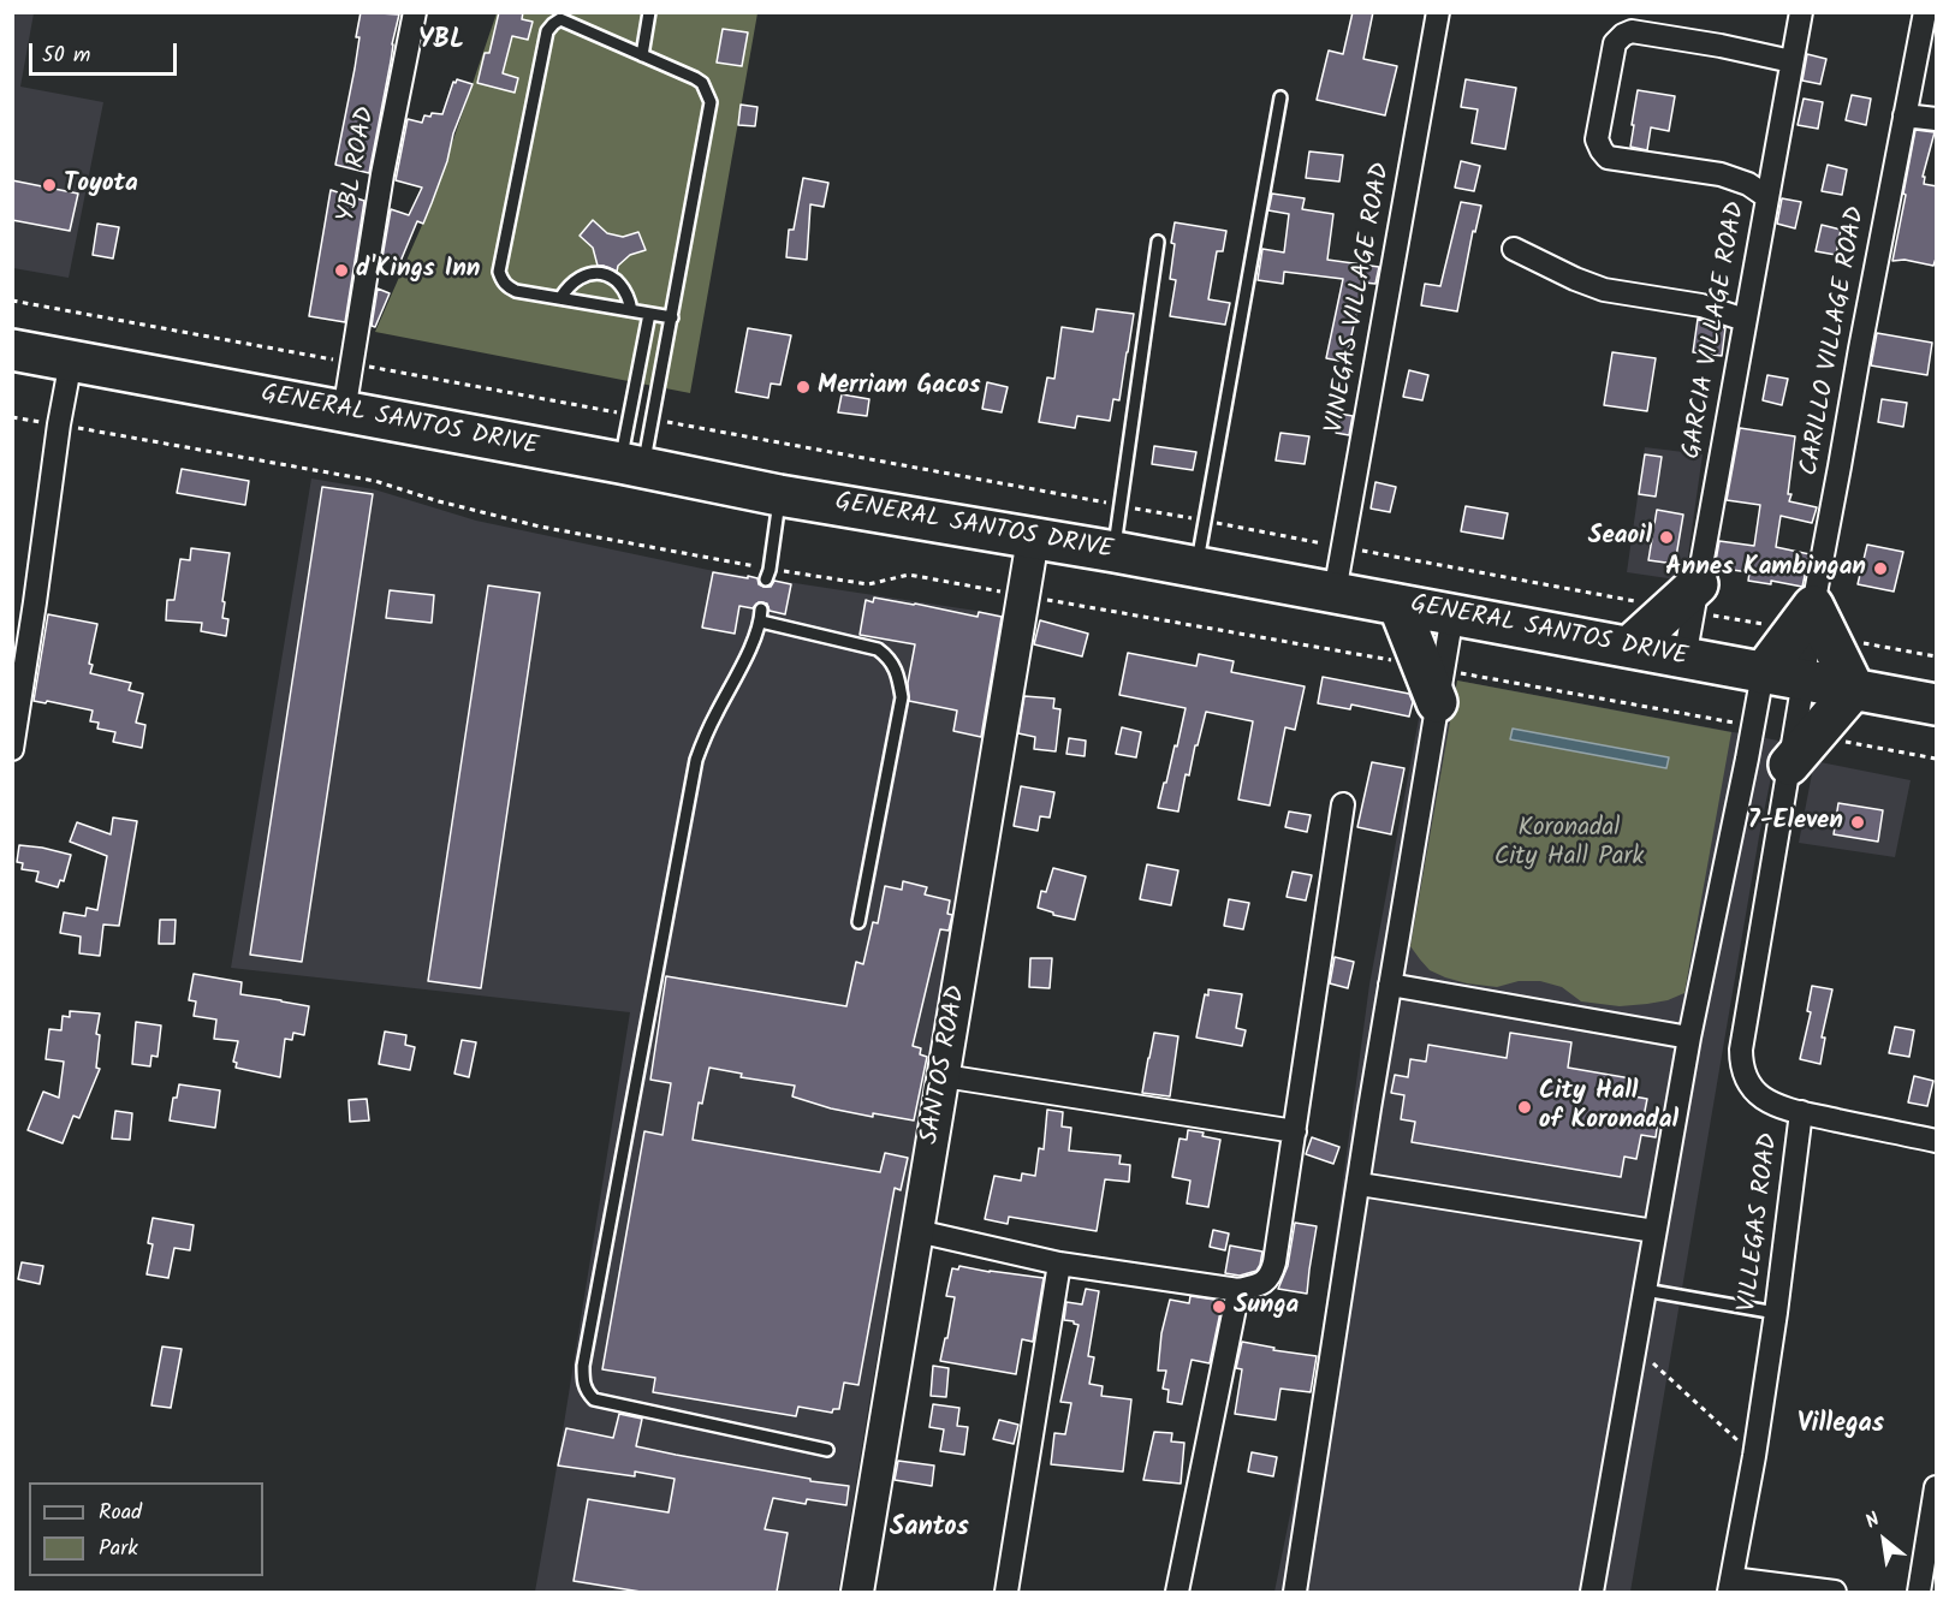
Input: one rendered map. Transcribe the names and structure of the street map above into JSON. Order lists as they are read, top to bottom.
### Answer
{
  "streets": {
    "highway": ["GENERAL SANTOS DRIVE"],
    "street": [
      "YBL ROAD",
      "VINEGAS VILLAGE ROAD",
      "GARCIA VILLAGE ROAD",
      "CARILLO VILLAGE ROAD",
      "SANTOS ROAD",
      "VILLEGAS ROAD"
    ]
  },
  "crossings": [
    ["YBL ROAD", "GENERAL SANTOS DRIVE"],
    ["VINEGAS VILLAGE ROAD", "GENERAL SANTOS DRIVE"],
    ["GARCIA VILLAGE ROAD", "GENERAL SANTOS DRIVE"],
    ["CARILLO VILLAGE ROAD", "GENERAL SANTOS DRIVE"],
    ["CARILLO VILLAGE ROAD", "VILLEGAS ROAD"],
    ["GENERAL SANTOS DRIVE", "SANTOS ROAD"],
    ["GENERAL SANTOS DRIVE", "VILLEGAS ROAD"]
  ],
  "districts": ["YBL", "Villegas", "Santos"],
  "parks": ["Koronadal City Hall Park"],
  "places": [
    "Toyota",
    "d'Kings Inn",
    "Merriam Gacos",
    "Seaoil",
    "Annes Kambingan",
    "7-Eleven",
    "City Hall of Koronadal",
    "Sunga"
  ],
  "legend": ["Road", "Park"],
  "scale_bar": "50 m",
  "north": "top left"
}
